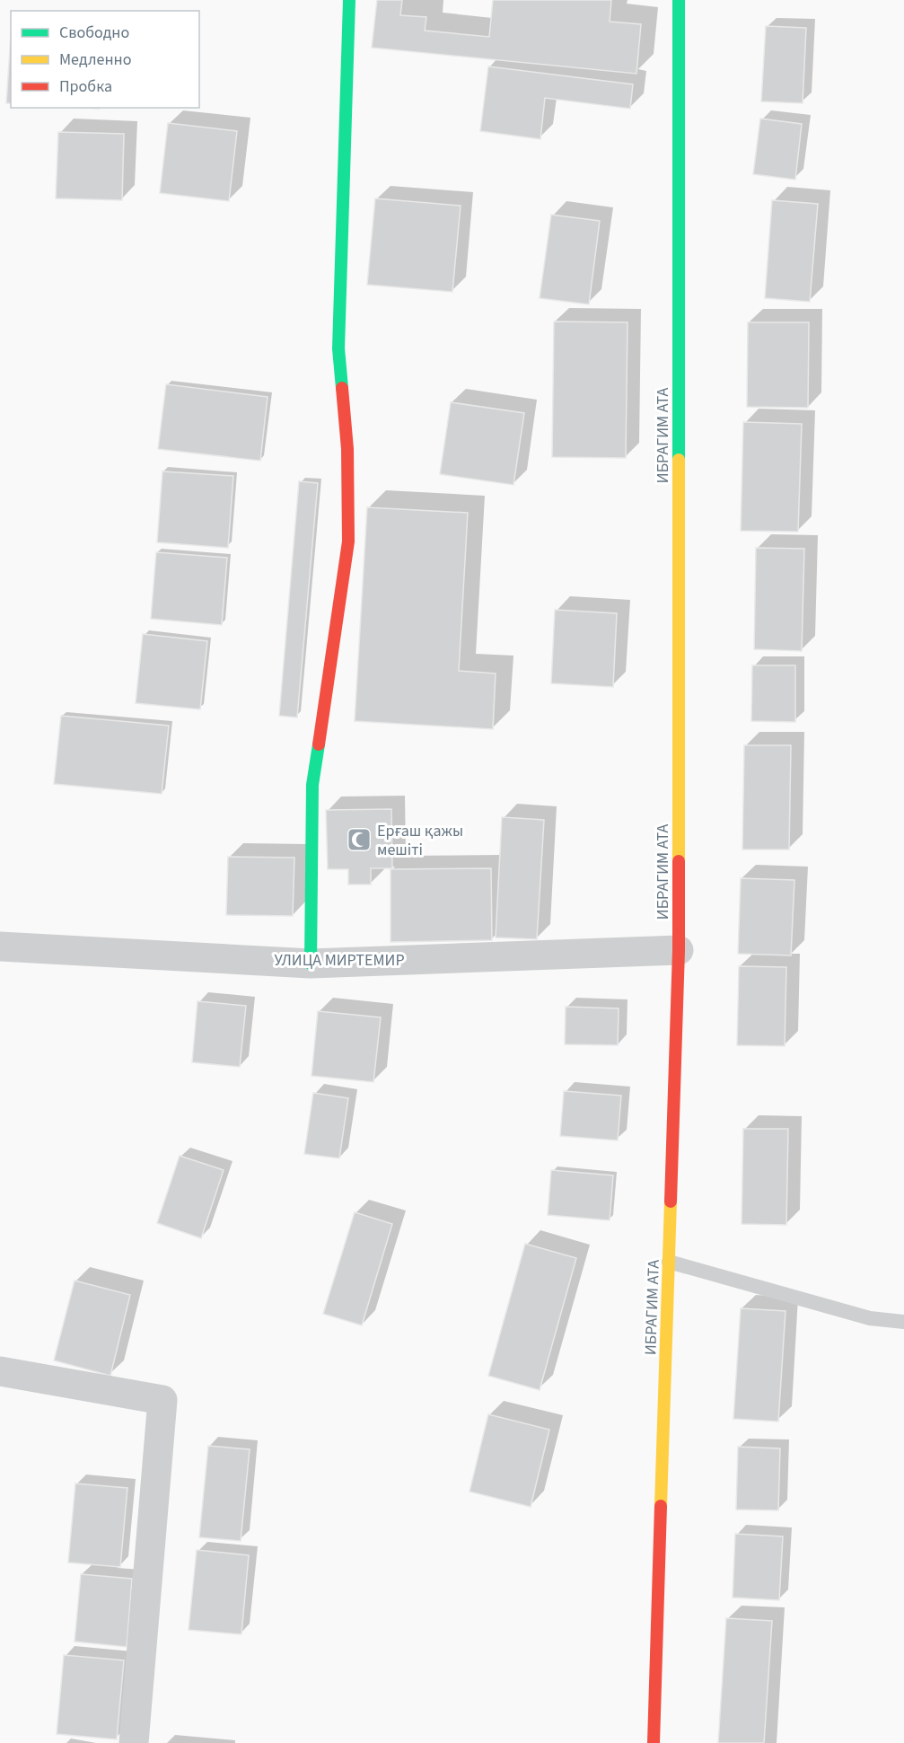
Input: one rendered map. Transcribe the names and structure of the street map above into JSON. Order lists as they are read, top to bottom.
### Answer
{
  "streets": {
    "street": ["ИБРАГИМ АТА", "УЛИЦА МИРТЕМИР"]
  },
  "crossings": [
    ["ИБРАГИМ АТА", "УЛИЦА МИРТЕМИР"]
  ],
  "places": {
    "mosque": ["Ерғаш қажы мешіті"]
  },
  "legend": ["Свободно", "Медленно", "Пробка"]
}
